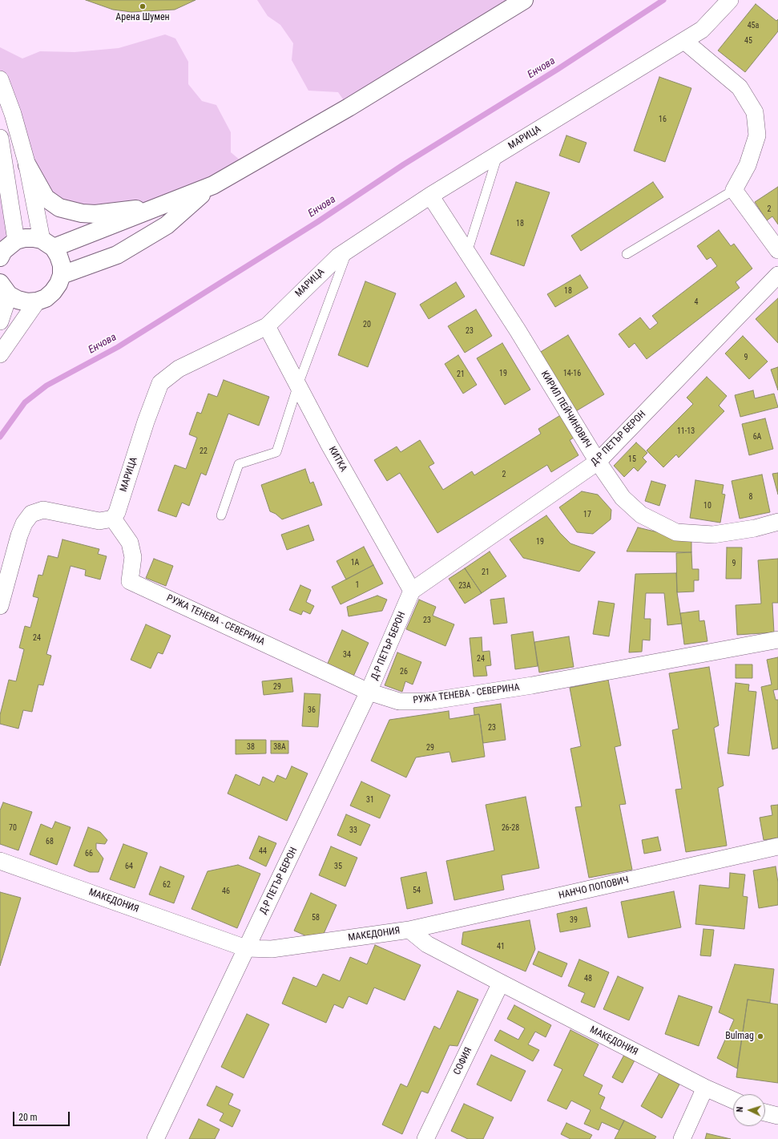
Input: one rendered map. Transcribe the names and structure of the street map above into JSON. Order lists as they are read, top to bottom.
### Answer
{
  "streets": {
    "street": [
      "МАРИЦА",
      "КИРИЛ ПЕЙЧИНОВИЧ",
      "Д-Р ПЕТЪР БЕРОН",
      "КИТКА",
      "РУЖА ТЕНЕВА - СЕВЕРИНА",
      "НАНЧО ПОПОВИЧ",
      "МАКЕДОНИЯ",
      "СОФИЯ"
    ]
  },
  "crossings": [
    ["МАРИЦА", "КИРИЛ ПЕЙЧИНОВИЧ"],
    ["МАРИЦА", "КИТКА"],
    ["МАРИЦА", "РУЖА ТЕНЕВА - СЕВЕРИНА"],
    ["КИРИЛ ПЕЙЧИНОВИЧ", "Д-Р ПЕТЪР БЕРОН"],
    ["Д-Р ПЕТЪР БЕРОН", "КИТКА"],
    ["Д-Р ПЕТЪР БЕРОН", "РУЖА ТЕНЕВА - СЕВЕРИНА"],
    ["Д-Р ПЕТЪР БЕРОН", "МАКЕДОНИЯ"],
    ["НАНЧО ПОПОВИЧ", "МАКЕДОНИЯ"],
    ["МАКЕДОНИЯ", "СОФИЯ"]
  ],
  "water": ["Енчова"],
  "places": ["Арена Шумен", "Bulmag"],
  "house_numbers": [
    "45a",
    "45",
    "16",
    "2",
    "18",
    "18",
    "4",
    "20",
    "23",
    "9",
    "19",
    "14-16",
    "21",
    "11-13",
    "6А",
    "22",
    "15",
    "2",
    "8",
    "10",
    "17",
    "19",
    "1А",
    "9",
    "21",
    "1",
    "23А",
    "23",
    "24",
    "34",
    "24",
    "26",
    "29",
    "36",
    "23",
    "38",
    "38А",
    "29",
    "31",
    "70",
    "26-28",
    "33",
    "68",
    "44",
    "66",
    "64",
    "35",
    "62",
    "54",
    "46",
    "58",
    "39",
    "41",
    "48"
  ],
  "scale_bar": "20 m",
  "north": "left"
}
